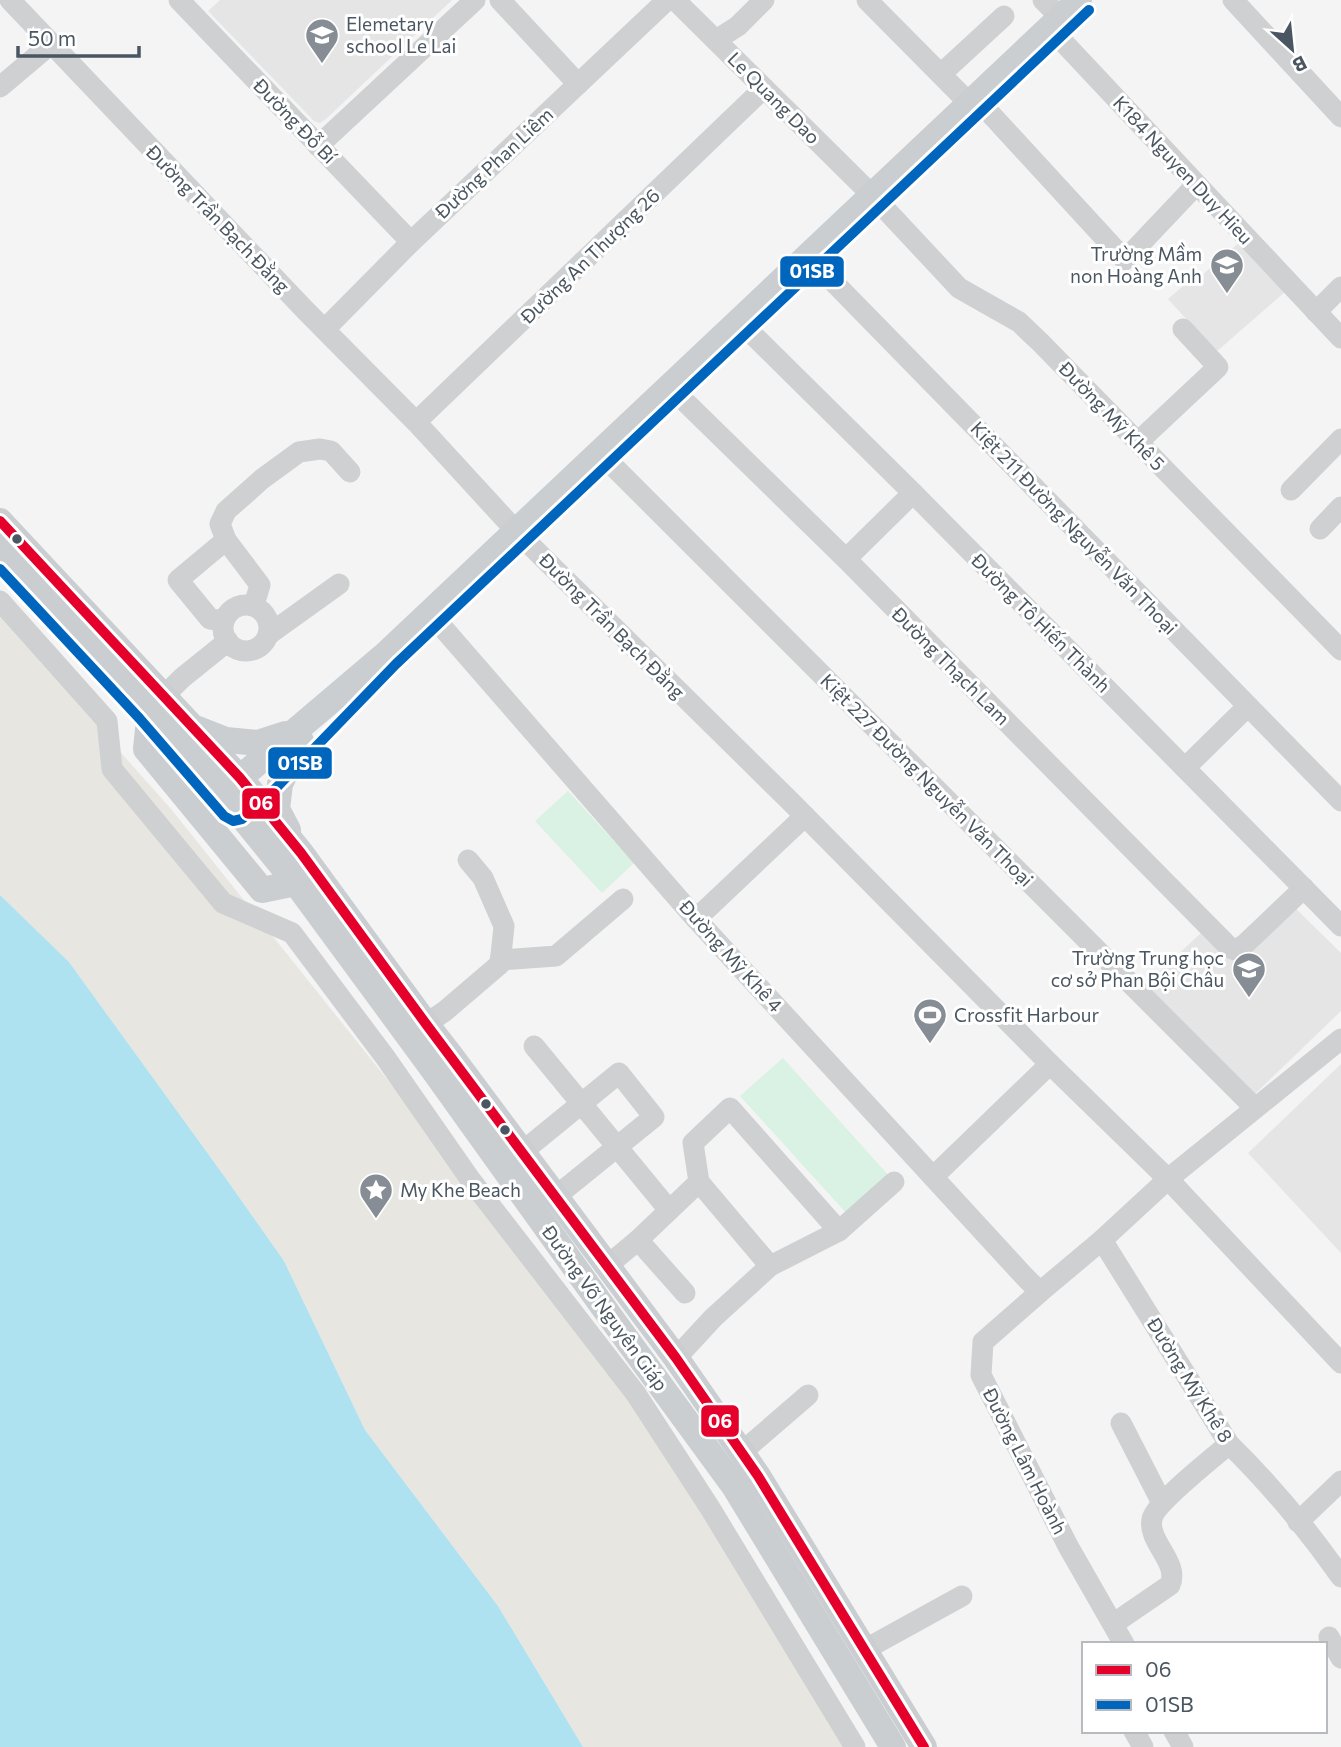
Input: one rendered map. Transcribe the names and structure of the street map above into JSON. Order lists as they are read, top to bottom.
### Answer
{
  "streets": {
    "main road": ["Đường Võ Nguyên Giáp"],
    "street": [
      "Le Quang Dao",
      "Đường Đỗ Bí",
      "Đường Phan Liêm",
      "K184 Nguyen Duy Hieu",
      "Đường Trần Bạch Đằng",
      "Đường An Thượng 26",
      "Đường Mỹ Khê 5",
      "Kiệt 211 Đường Nguyễn Văn Thoại",
      "Đường Tô Hiến Thành",
      "Đường Thạch Lam",
      "Kiệt 227 Đường Nguyễn Văn Thoại",
      "Đường Mỹ Khê 4",
      "Đường Mỹ Khê 8",
      "Đường Lâm Hoành"
    ]
  },
  "crossings": [
    ["Le Quang Dao", "Đường An Thượng 26"],
    ["Le Quang Dao", "Đường Mỹ Khê 5"],
    ["Đường Đỗ Bí", "Đường Phan Liêm"],
    ["Đường Phan Liêm", "Đường Trần Bạch Đằng"],
    ["Đường Trần Bạch Đằng", "Đường An Thượng 26"],
    ["Đường Trần Bạch Đằng", "Đường Lâm Hoành"],
    ["Đường Tô Hiến Thành", "Đường Thạch Lam"],
    ["Kiệt 227 Đường Nguyễn Văn Thoại", "Đường Lâm Hoành"],
    ["Đường Mỹ Khê 4", "Đường Lâm Hoành"],
    ["Đường Mỹ Khê 8", "Đường Lâm Hoành"]
  ],
  "places": {
    "school or university": ["Elemetary school Le Lai", "Trường Mầm non Hoàng Anh", "Trường Trung học cơ sở Phan Bội Châu"],
    "sports": ["Crossfit Harbour"],
    "place": ["My Khe Beach"]
  },
  "lines": ["transit line 01SB", "transit line 06"],
  "legend": ["06", "01SB"],
  "scale_bar": "50 m",
  "north": "bottom right"
}
